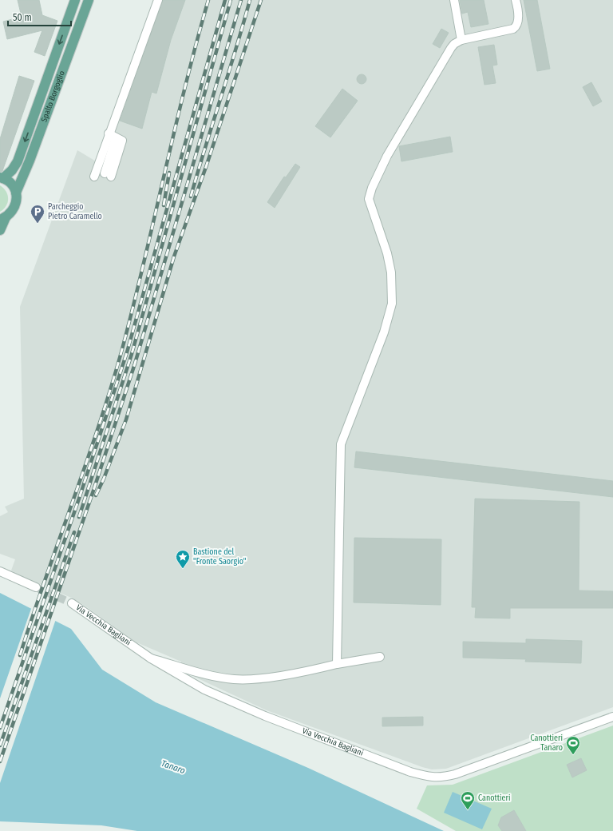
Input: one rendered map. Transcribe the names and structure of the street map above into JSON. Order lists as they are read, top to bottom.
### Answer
{
  "streets": {
    "main road": ["Spalto Borgoglio"],
    "street": ["Via Vecchia Bagliani"]
  },
  "water": ["Tanaro"],
  "places": {
    "parking": ["Parcheggio Pietro Caramello"],
    "place": ["Bastione del \"Fronte Saorgio\""],
    "sports": ["Canottieri Tanaro", "Canottieri"]
  },
  "scale_bar": "50 m"
}
